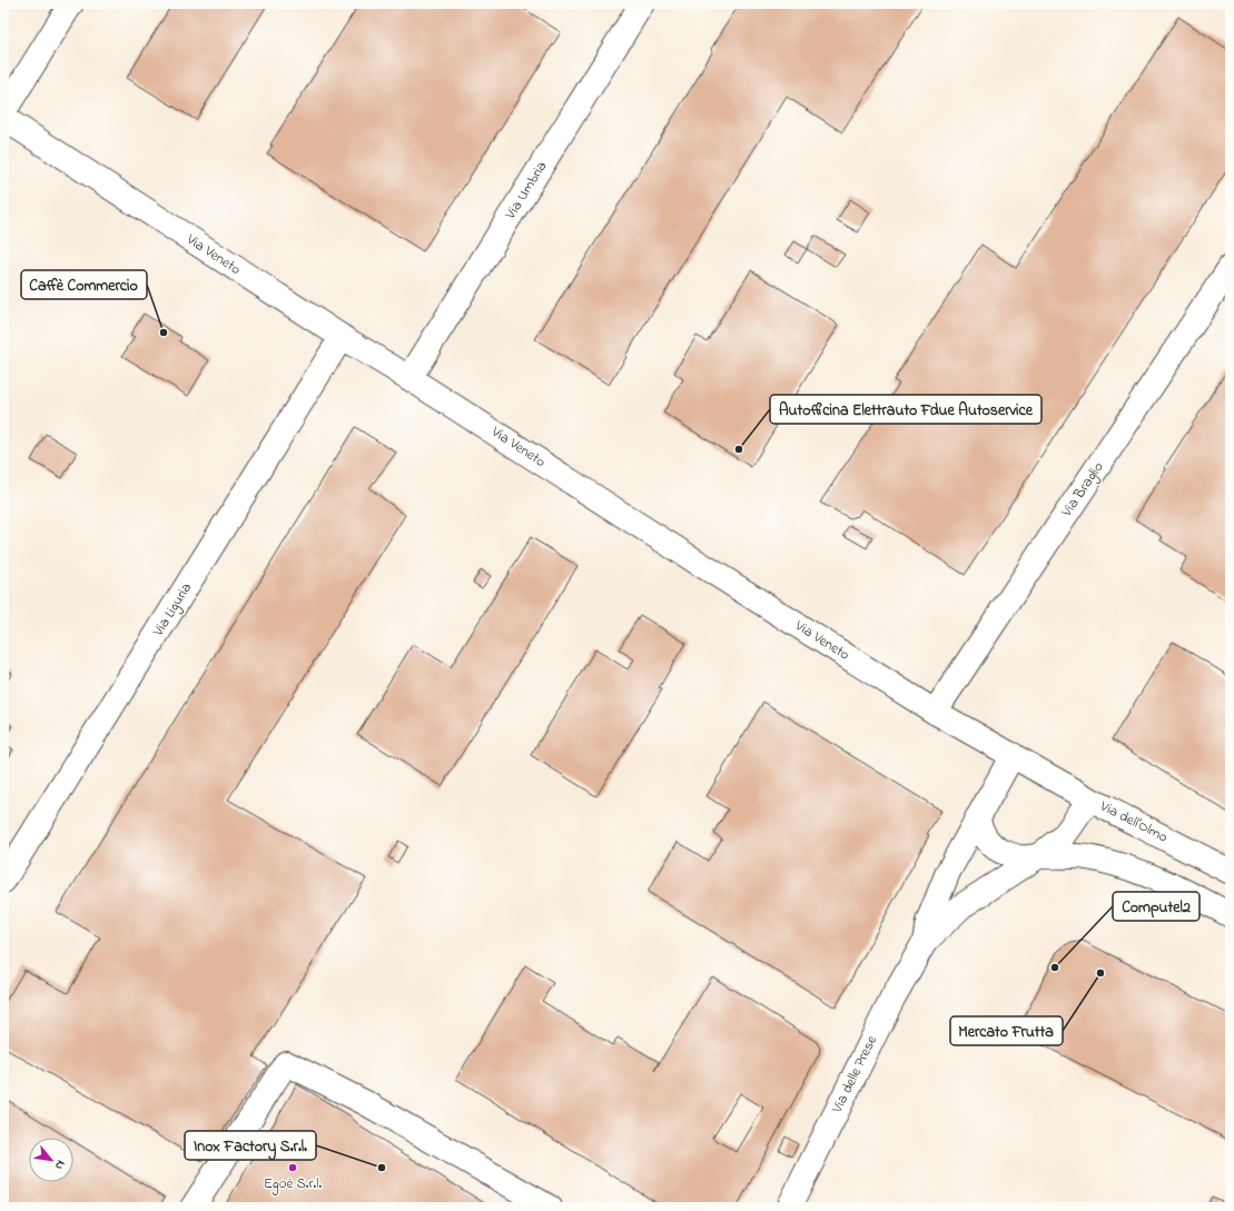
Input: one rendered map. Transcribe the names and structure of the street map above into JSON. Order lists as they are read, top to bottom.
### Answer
{
  "streets": {
    "street": [
      "Via Umbria",
      "Via Veneto",
      "Via Braglio",
      "Via Liguria",
      "Via dell'Olmo",
      "Via delle Prese"
    ]
  },
  "crossings": [
    ["Via Umbria", "Via Veneto"],
    ["Via Veneto", "Via Braglio"],
    ["Via Veneto", "Via Liguria"],
    ["Via Veneto", "Via dell'Olmo"],
    ["Via Veneto", "Via delle Prese"],
    ["Via dell'Olmo", "Via delle Prese"]
  ],
  "places": [
    "Caffè Commercio",
    "Autofficina Elettrauto Fdue Autoservice",
    "Computel2",
    "Mercato Frutta",
    "Egoè S.r.l.",
    "Inox Factory S.r.l."
  ],
  "north": "bottom right"
}
